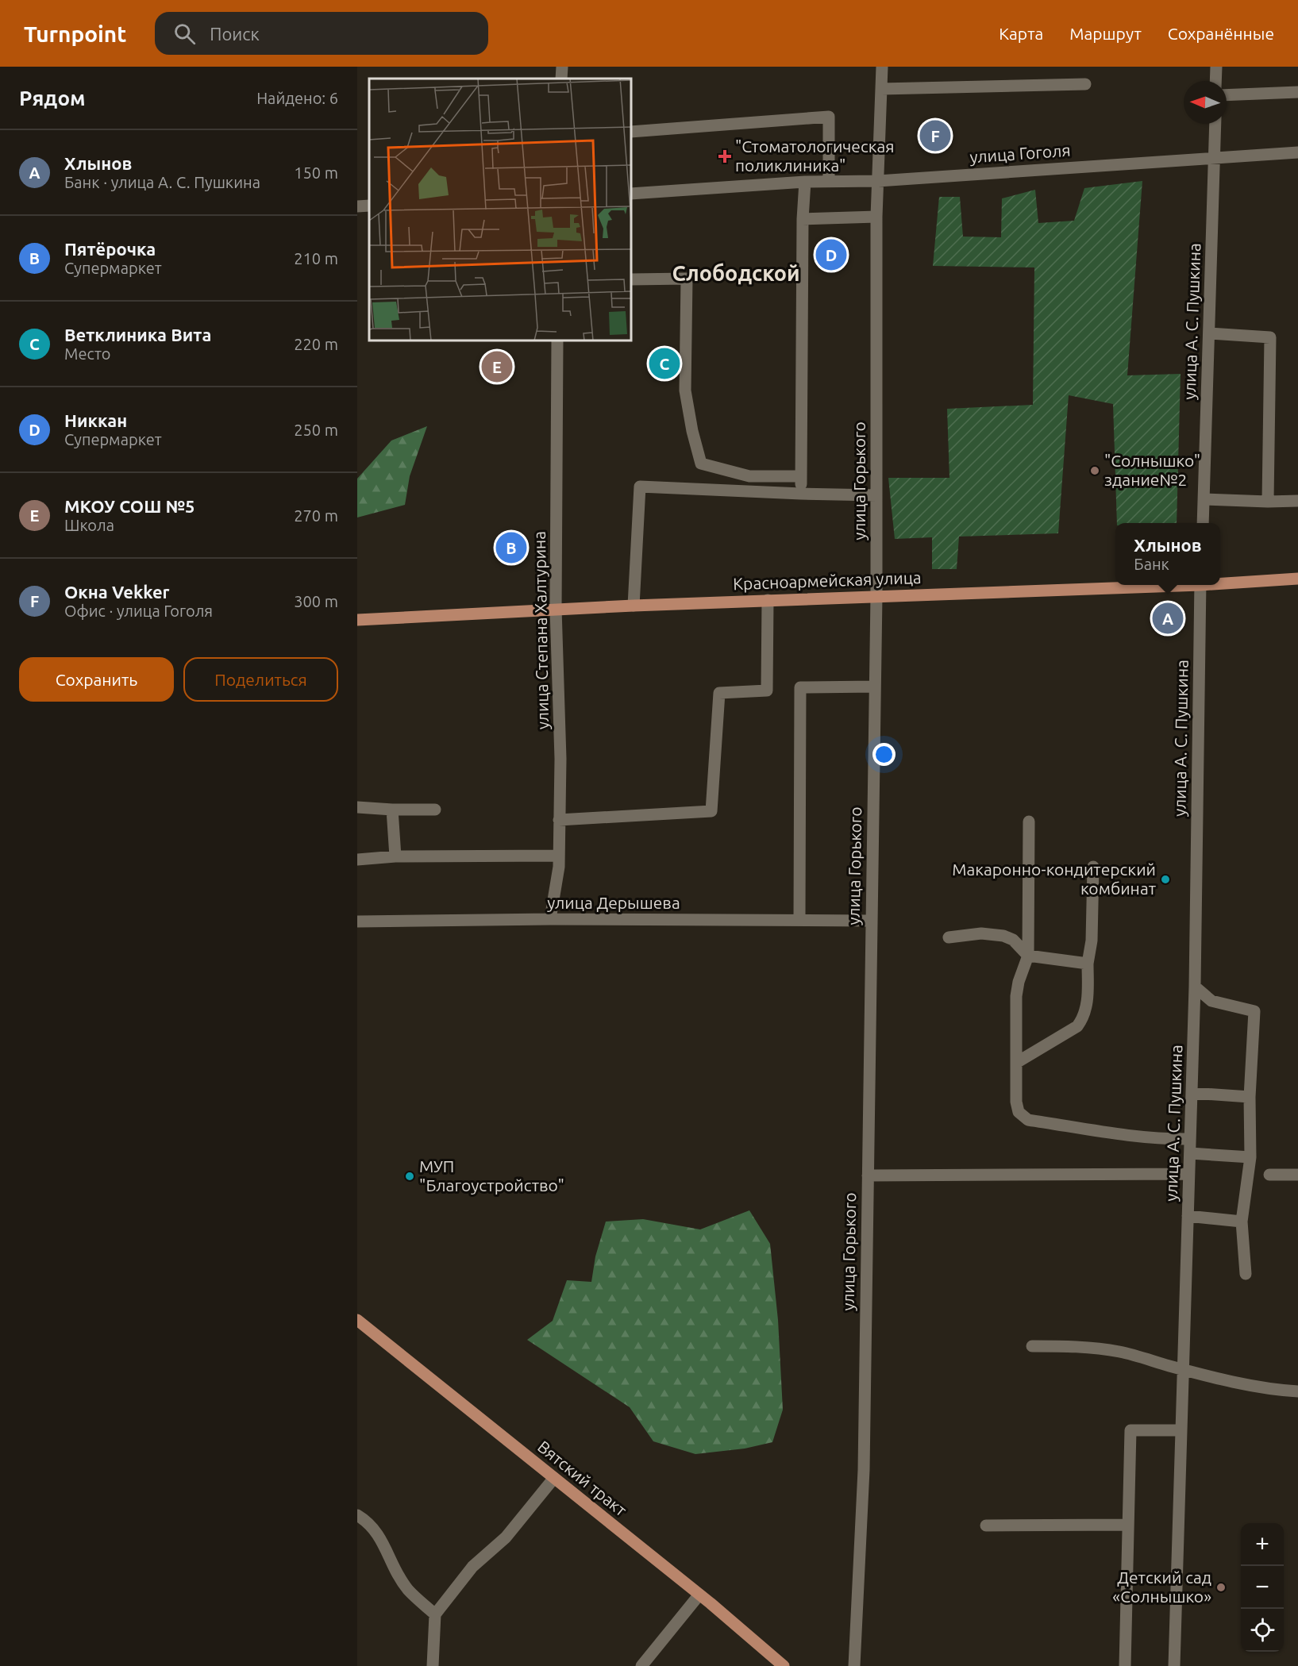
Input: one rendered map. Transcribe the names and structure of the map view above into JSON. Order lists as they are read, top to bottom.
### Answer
{
  "streets": {
    "main road": ["Красноармейская улица", "Вятский тракт"],
    "street": [
      "улица Гоголя",
      "улица А. С. Пушкина",
      "улица Горького",
      "улица Степана Халтурина",
      "улица Дерышева"
    ]
  },
  "crossings": [
    ["улица Гоголя", "улица А. С. Пушкина"],
    ["улица Гоголя", "улица Горького"],
    ["улица Горького", "Красноармейская улица"],
    ["улица Горького", "улица Дерышева"],
    ["Красноармейская улица", "улица Степана Халтурина"],
    ["улица Степана Халтурина", "улица Дерышева"]
  ],
  "districts": ["Слободской"],
  "places": {
    "health": ["\"Стоматологическая поликлиника\""],
    "other": [
      "\"Солнышко\" здание№2",
      "Макаронно-кондитерский комбинат",
      "МУП \"Благоустройство\"",
      "Детский сад «Солнышко»"
    ]
  },
  "north": "left",
  "page": {
    "header": "Turnpoint",
    "search": "Поиск",
    "nav": ["Карта", "Маршрут", "Сохранённые"],
    "heading": ["Рядом", "Найдено: 6"],
    "pins": [
      "F",
      "D",
      "C",
      "E",
      "B",
      "A"
    ],
    "list": [
      {
        "mark": "A",
        "name": "Хлынов",
        "note": "Банк · улица А. С. Пушкина",
        "value": "150 m"
      },
      {
        "mark": "B",
        "name": "Пятёрочка",
        "note": "Супермаркет",
        "value": "210 m"
      },
      {
        "mark": "C",
        "name": "Ветклиника Вита",
        "note": "Место",
        "value": "220 m"
      },
      {
        "mark": "D",
        "name": "Никкан",
        "note": "Супермаркет",
        "value": "250 m"
      },
      {
        "mark": "E",
        "name": "МКОУ СОШ №5",
        "note": "Школа",
        "value": "270 m"
      },
      {
        "mark": "F",
        "name": "Окна Vekker",
        "note": "Офис · улица Гоголя",
        "value": "300 m"
      }
    ],
    "popup": ["Хлынов", "Банк"],
    "buttons": ["Сохранить", "Поделиться"],
    "map_buttons": ["+", "−"]
  }
}
